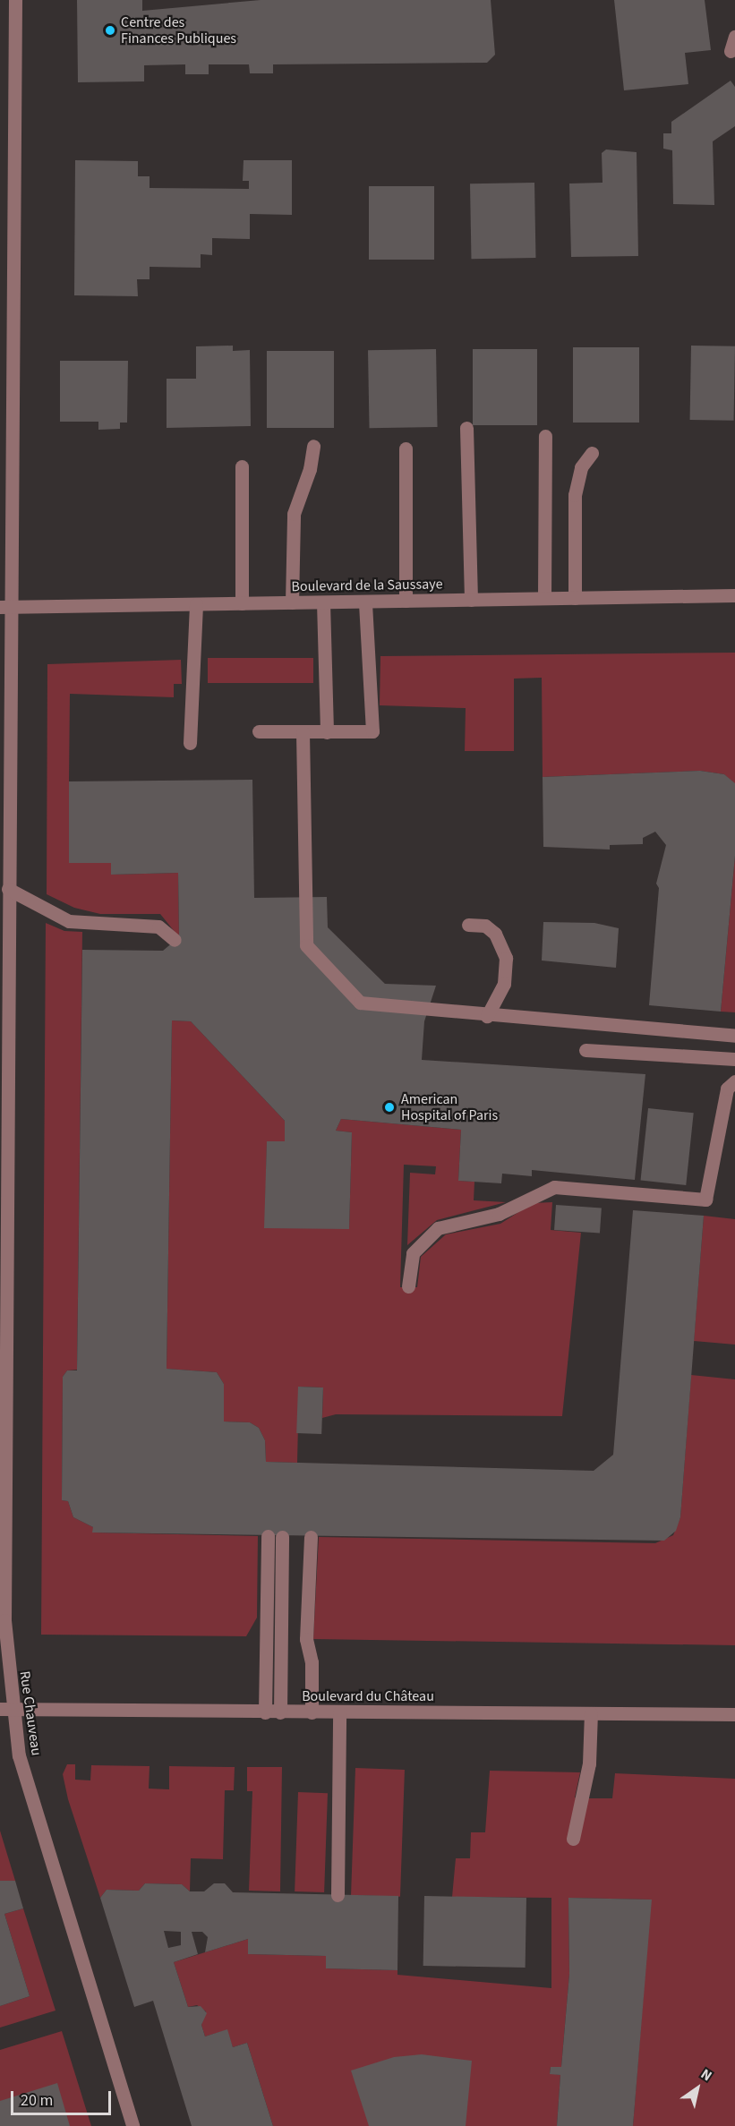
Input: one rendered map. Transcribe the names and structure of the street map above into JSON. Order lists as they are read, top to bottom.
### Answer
{
  "streets": {
    "street": ["Boulevard de la Saussaye", "Boulevard du Château", "Rue Chauveau"]
  },
  "crossings": [
    ["Boulevard de la Saussaye", "Rue Chauveau"],
    ["Boulevard du Château", "Rue Chauveau"]
  ],
  "places": ["Centre des Finances Publiques", "American Hospital of Paris"],
  "scale_bar": "20 m",
  "north": "top right"
}
